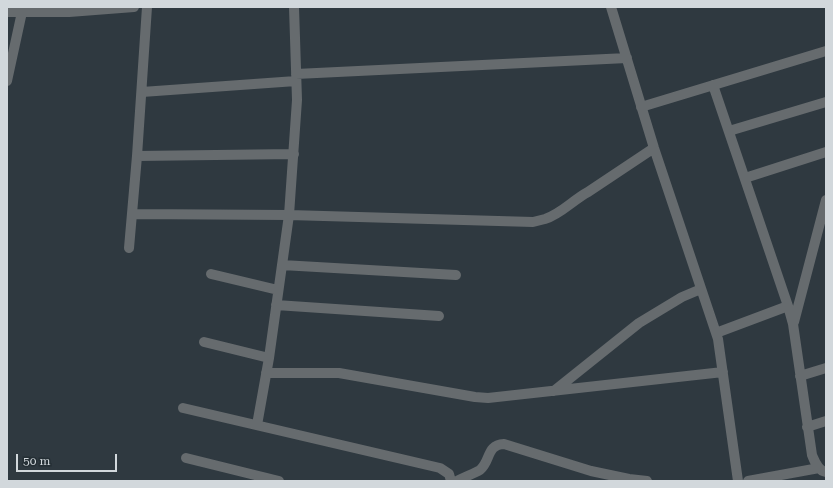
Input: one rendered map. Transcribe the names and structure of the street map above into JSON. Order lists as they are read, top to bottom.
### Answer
{
  "scale_bar": "50 m"
}
